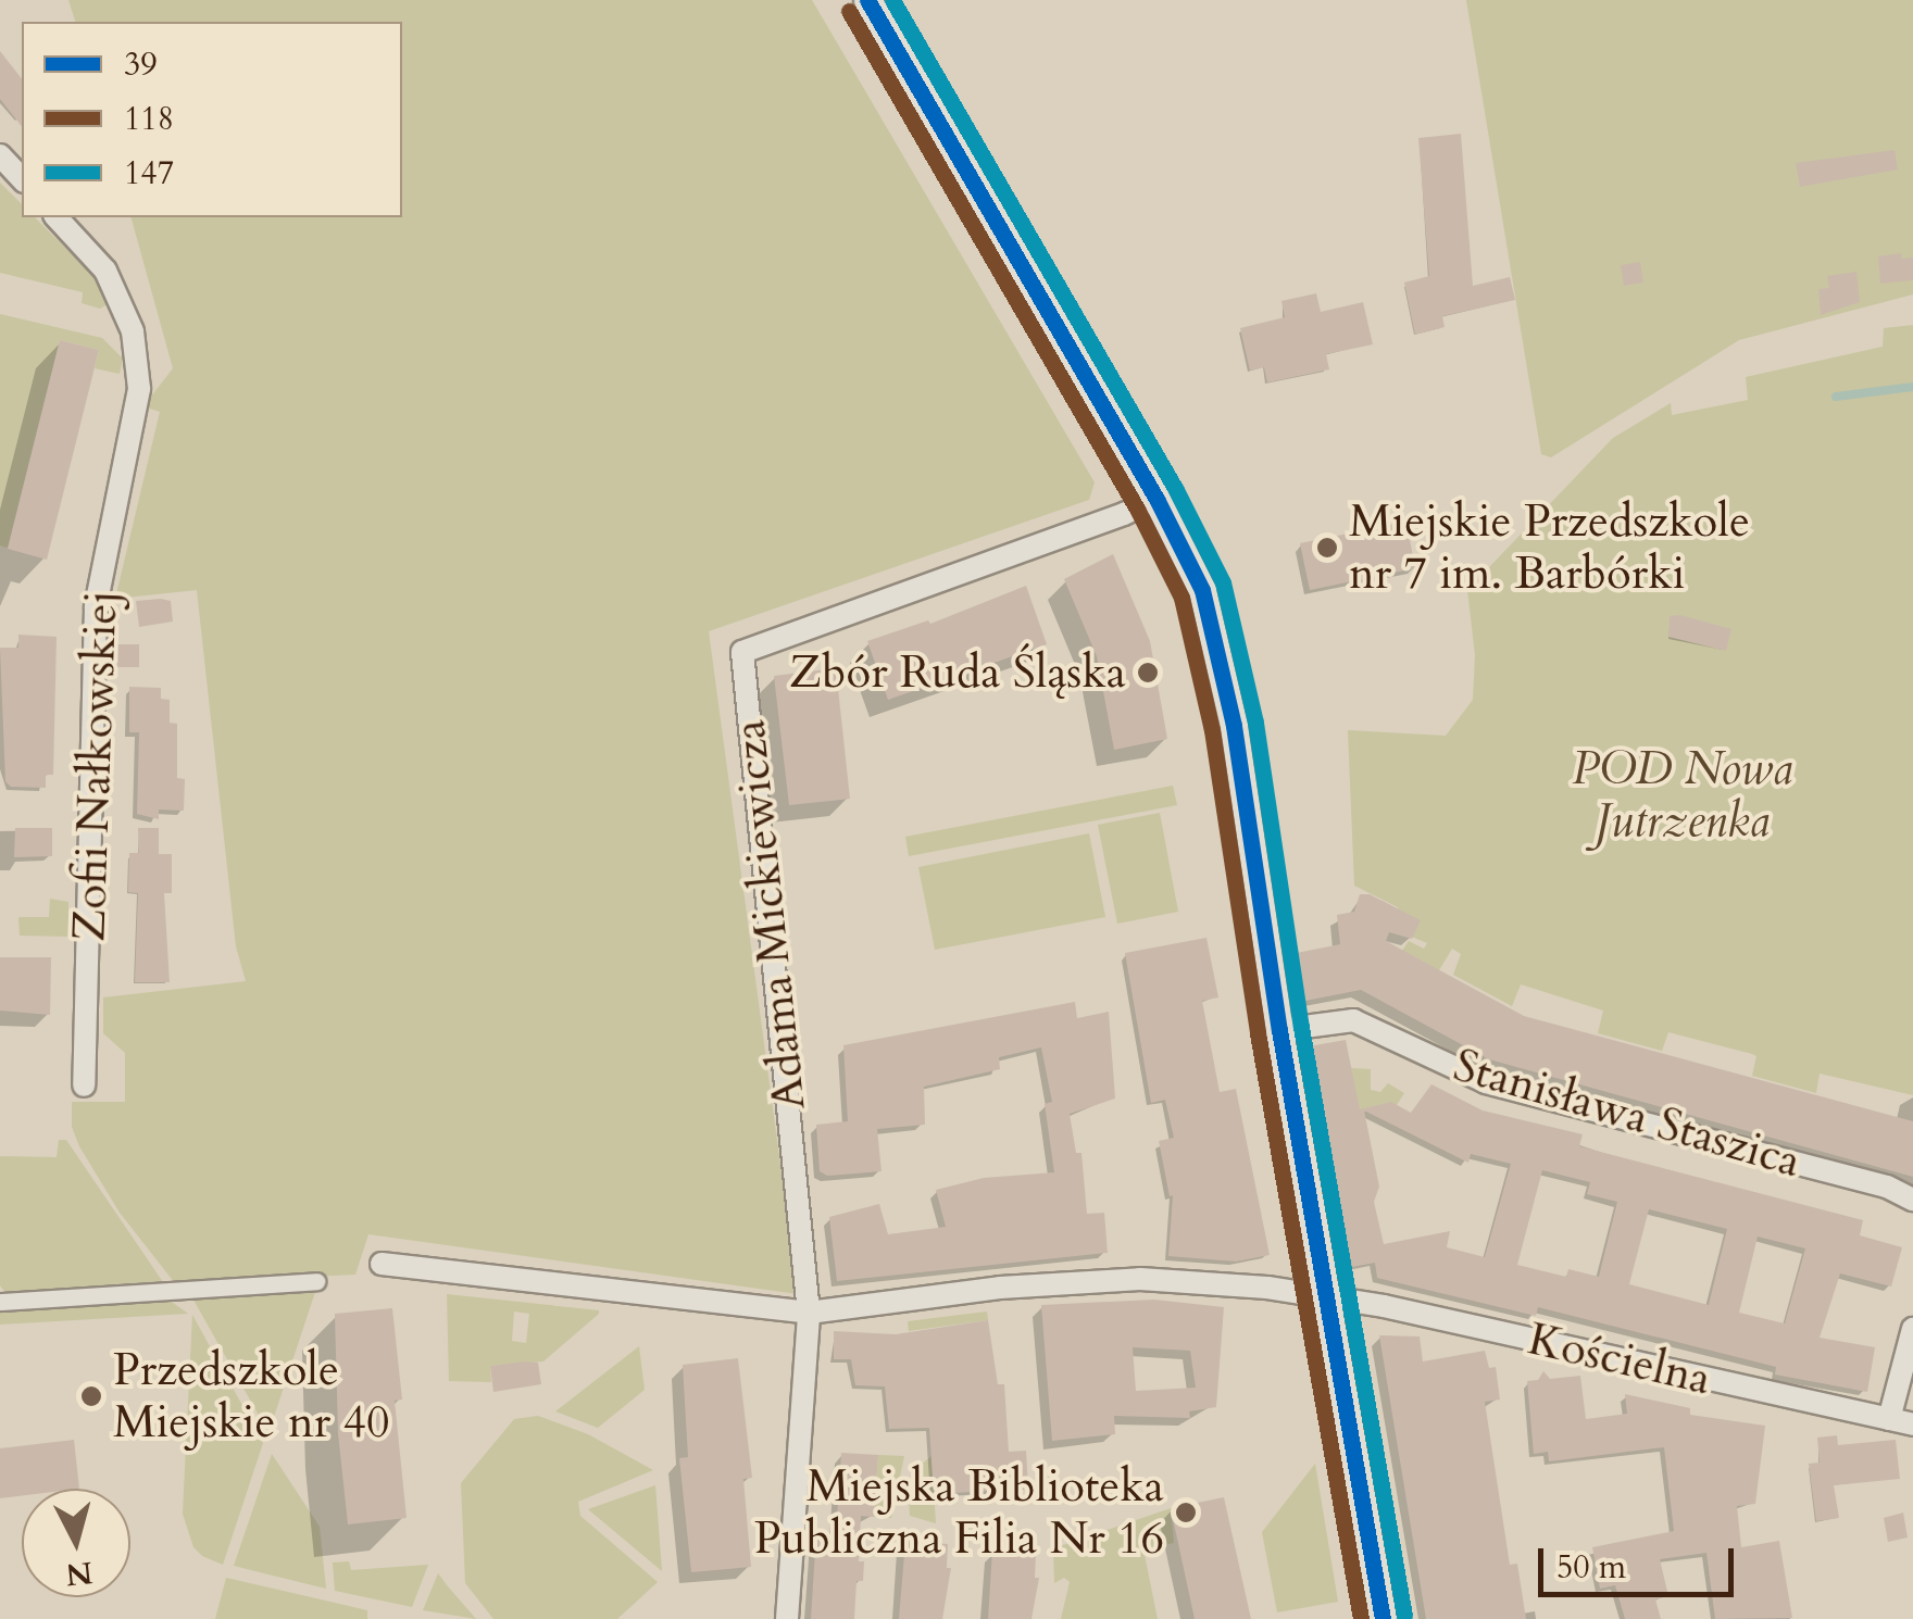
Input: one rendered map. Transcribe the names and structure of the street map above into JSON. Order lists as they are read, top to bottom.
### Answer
{
  "streets": {
    "street": [
      "Zofii Nałkowskiej",
      "Adama Mickiewicza",
      "Stanisława Staszica",
      "Kościelna"
    ]
  },
  "crossings": [
    ["Adama Mickiewicza", "Kościelna"]
  ],
  "parks": ["POD Nowa Jutrzenka"],
  "places": [
    "Miejskie Przedszkole nr 7 im. Barbórki",
    "Zbór Ruda Śląska",
    "Przedszkole Miejskie nr 40",
    "Miejska Biblioteka Publiczna Filia Nr 16"
  ],
  "lines": ["transit line 39", "transit line 147", "transit line 118"],
  "legend": ["39", "118", "147"],
  "scale_bar": "50 m",
  "north": "bottom"
}
